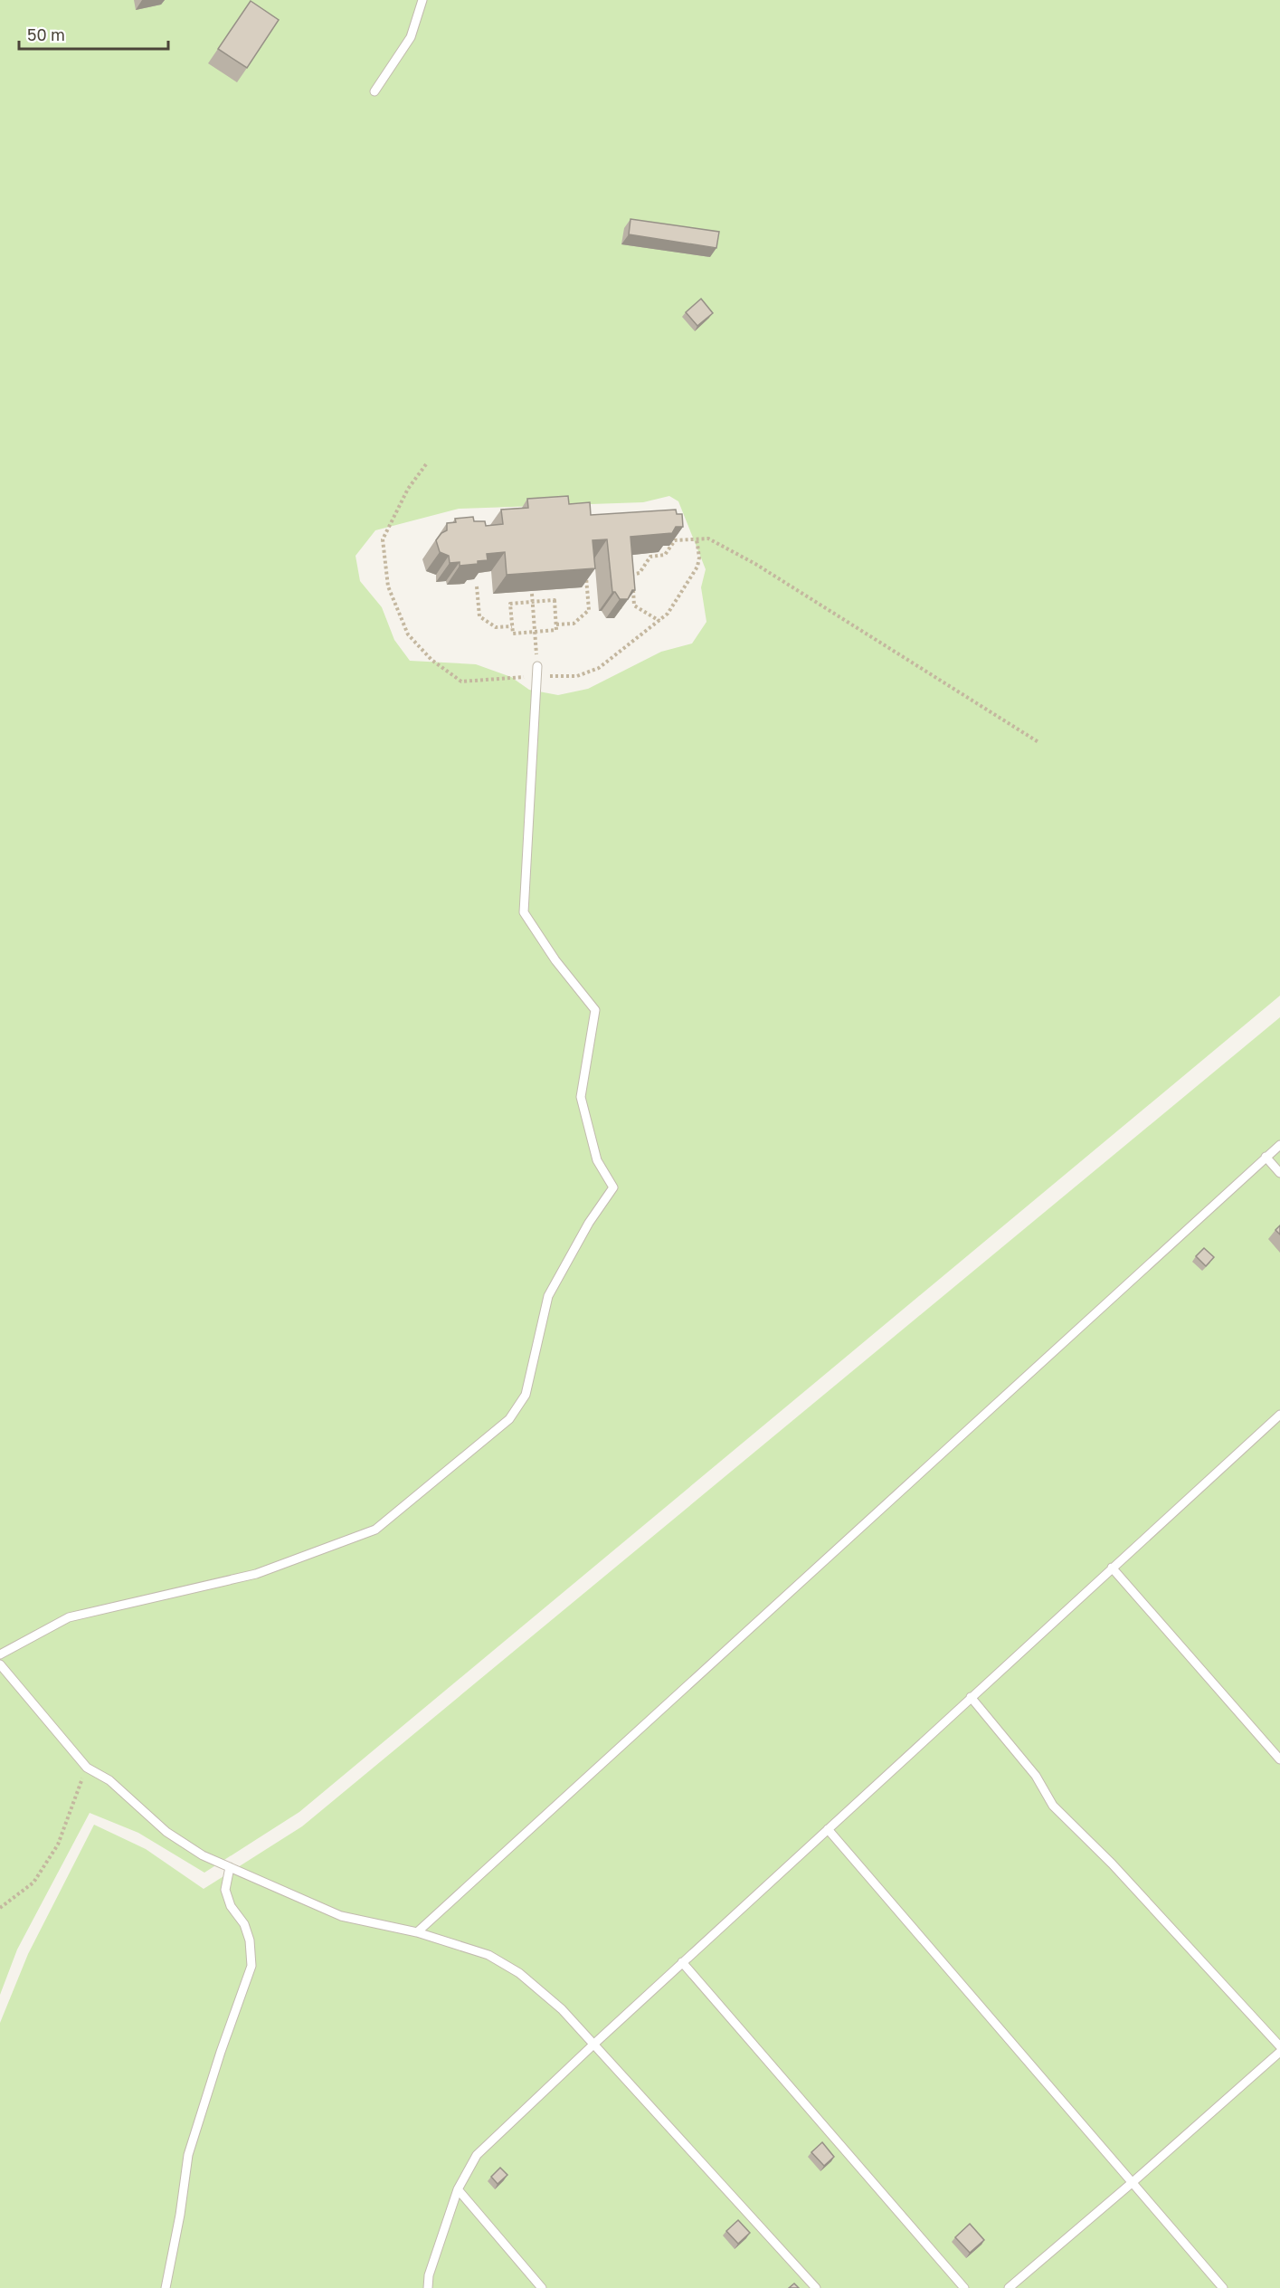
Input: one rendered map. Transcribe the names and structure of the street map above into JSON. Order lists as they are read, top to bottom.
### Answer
{
  "scale_bar": "50 m"
}
